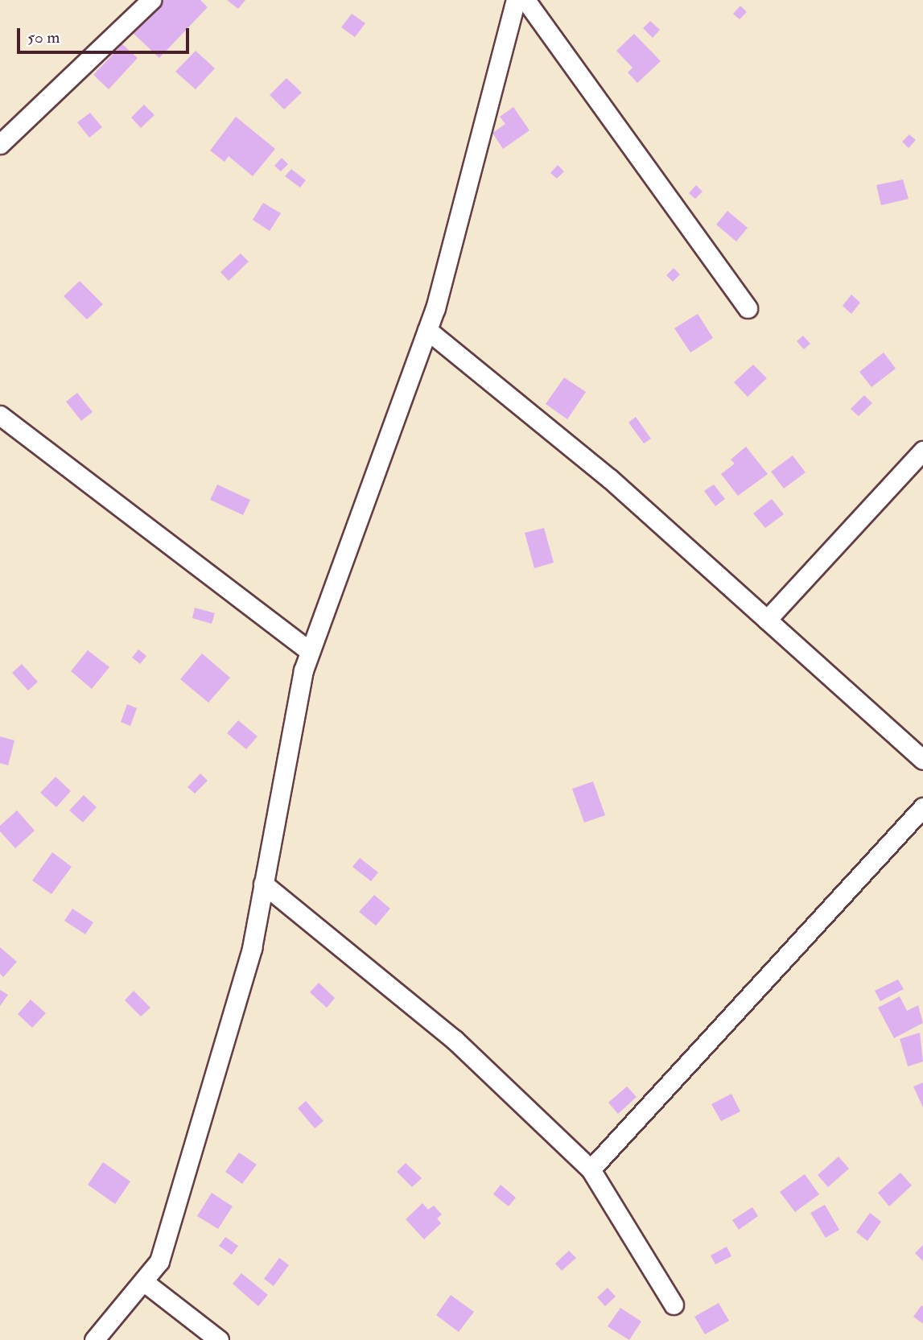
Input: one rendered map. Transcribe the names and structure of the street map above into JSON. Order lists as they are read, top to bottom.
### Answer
{
  "scale_bar": "50 m"
}
